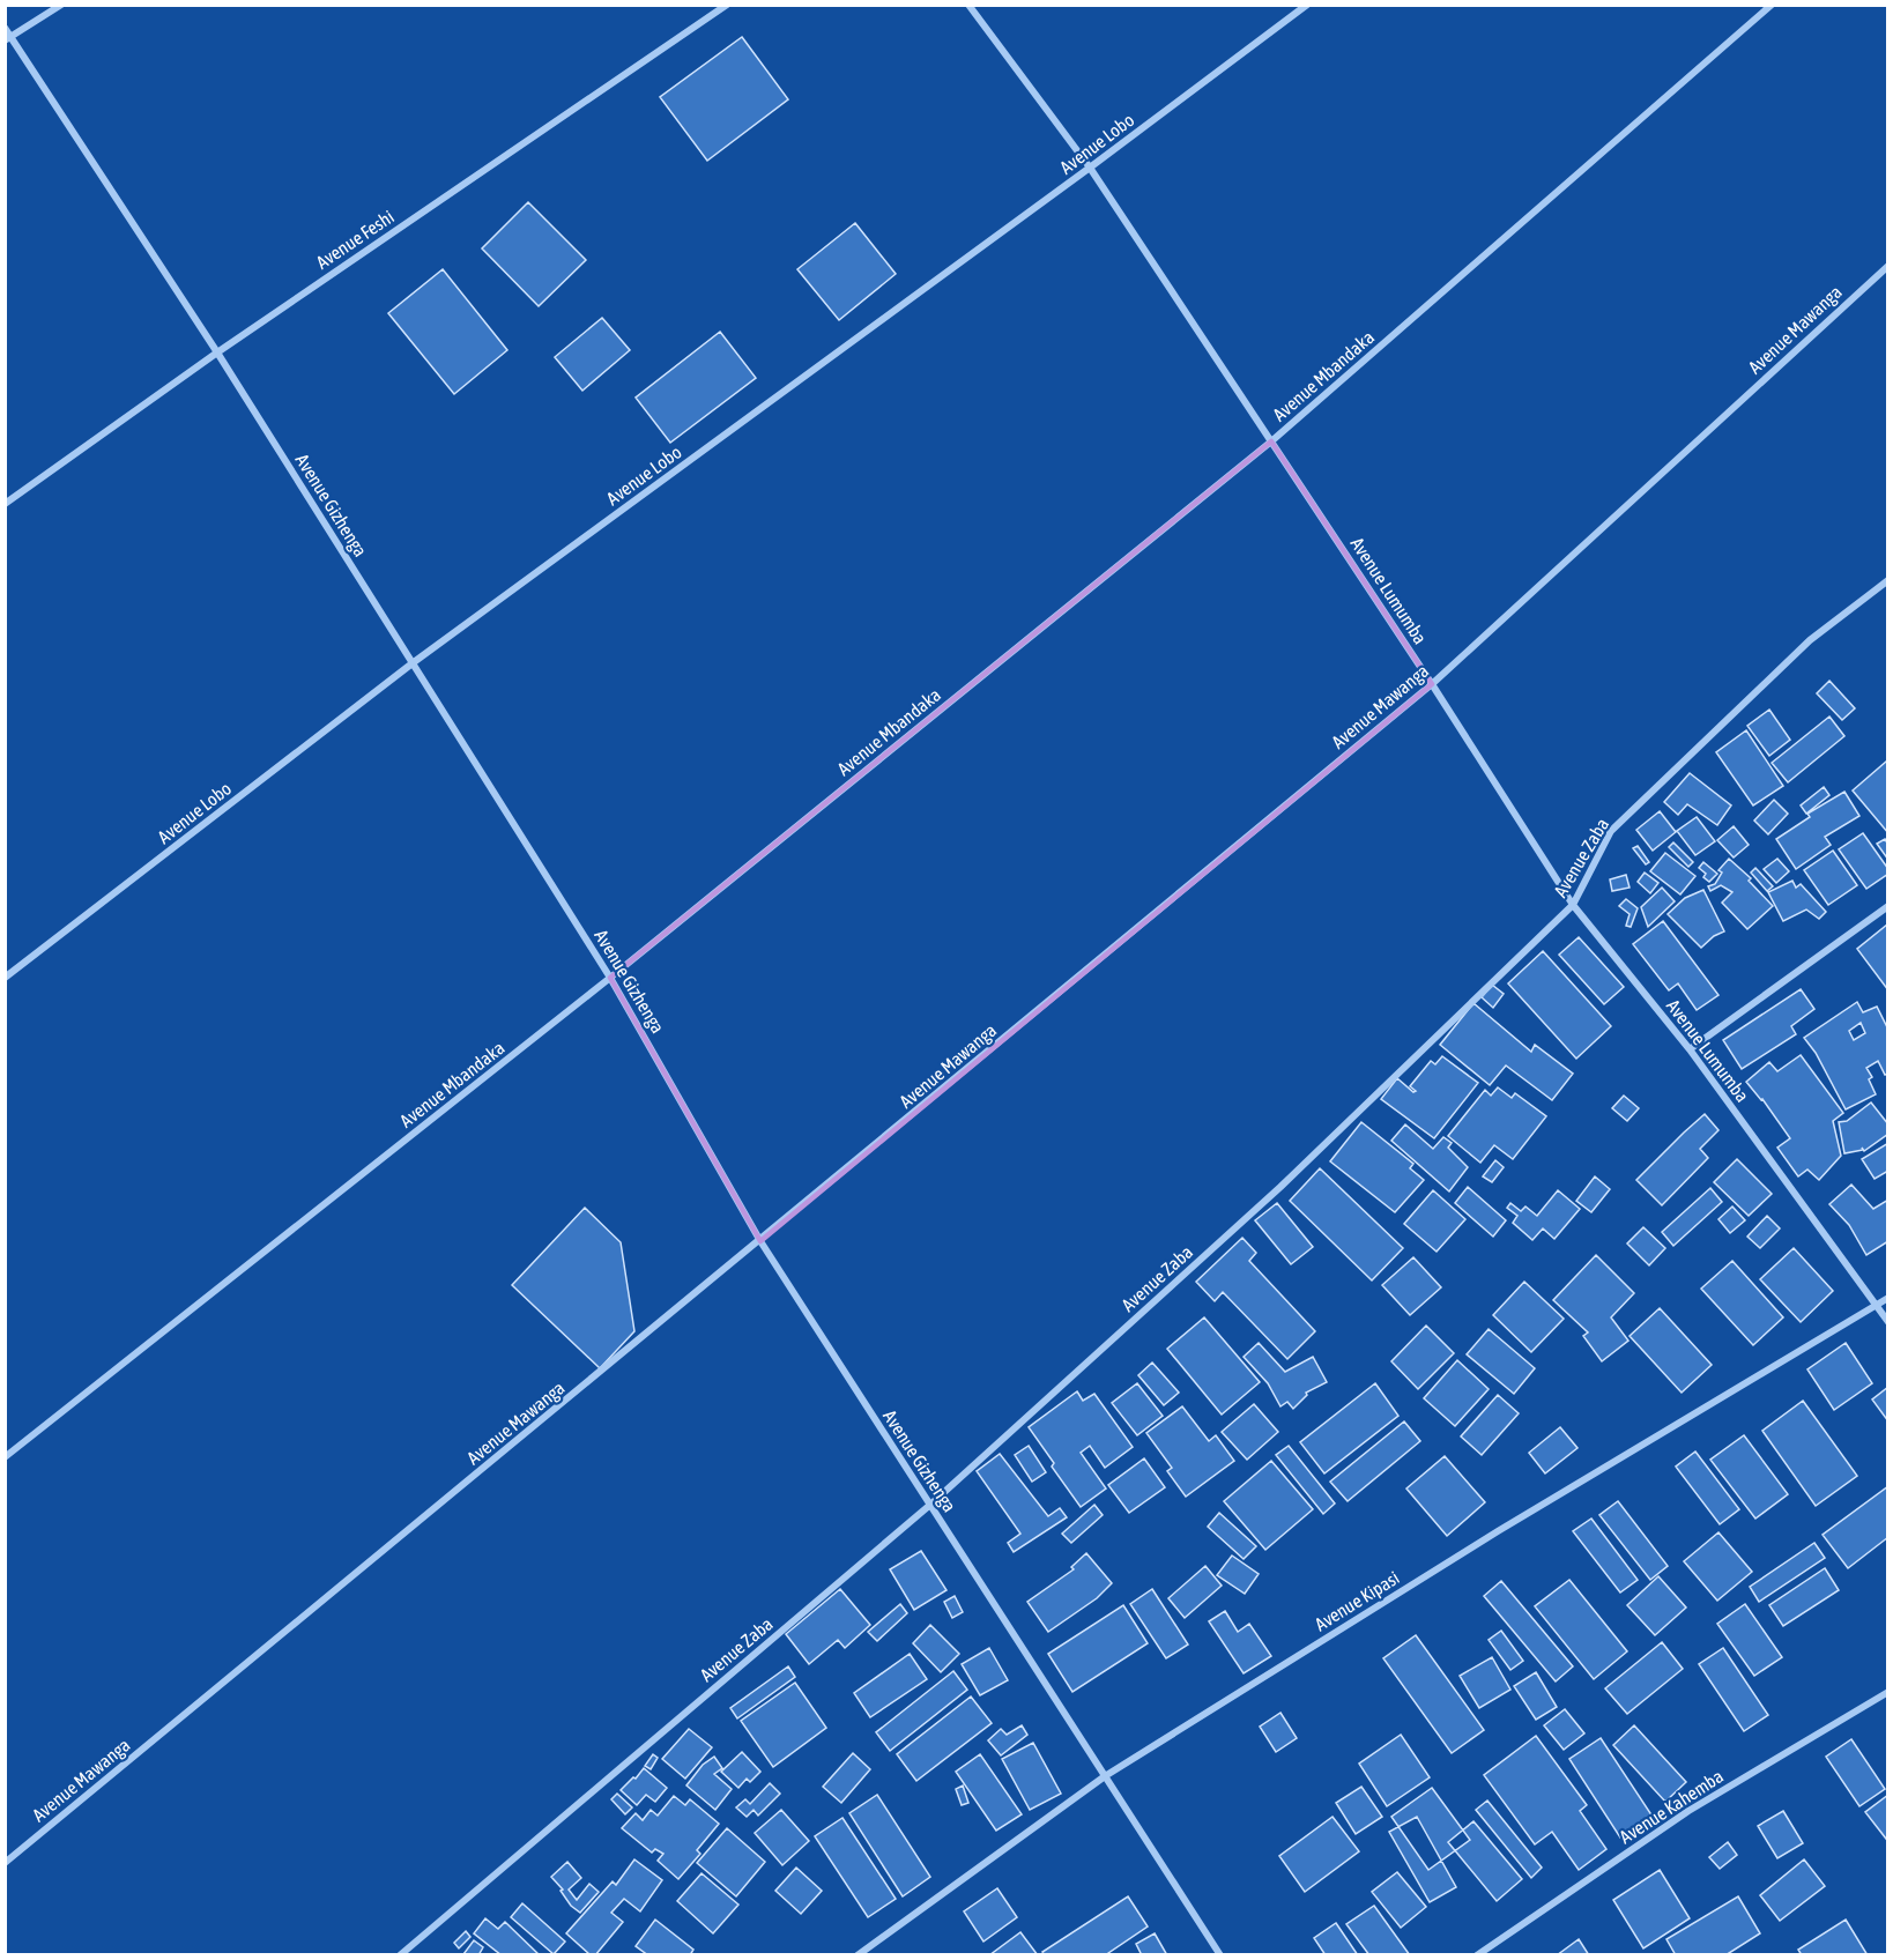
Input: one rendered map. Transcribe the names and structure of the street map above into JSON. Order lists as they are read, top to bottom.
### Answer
{
  "streets": {
    "street": [
      "Avenue Lobo",
      "Avenue Feshi",
      "Avenue Mawanga",
      "Avenue Mbandaka",
      "Avenue Gizhenga",
      "Avenue Lumumba",
      "Avenue Zaba",
      "Avenue Kipasi",
      "Avenue Kahemba"
    ]
  },
  "crossings": [
    ["Avenue Lobo", "Avenue Gizhenga"],
    ["Avenue Lobo", "Avenue Lumumba"],
    ["Avenue Feshi", "Avenue Gizhenga"],
    ["Avenue Mawanga", "Avenue Gizhenga"],
    ["Avenue Mawanga", "Avenue Lumumba"],
    ["Avenue Mbandaka", "Avenue Gizhenga"],
    ["Avenue Mbandaka", "Avenue Lumumba"],
    ["Avenue Gizhenga", "Avenue Zaba"],
    ["Avenue Gizhenga", "Avenue Kipasi"],
    ["Avenue Lumumba", "Avenue Zaba"],
    ["Avenue Lumumba", "Avenue Kipasi"]
  ]
}
